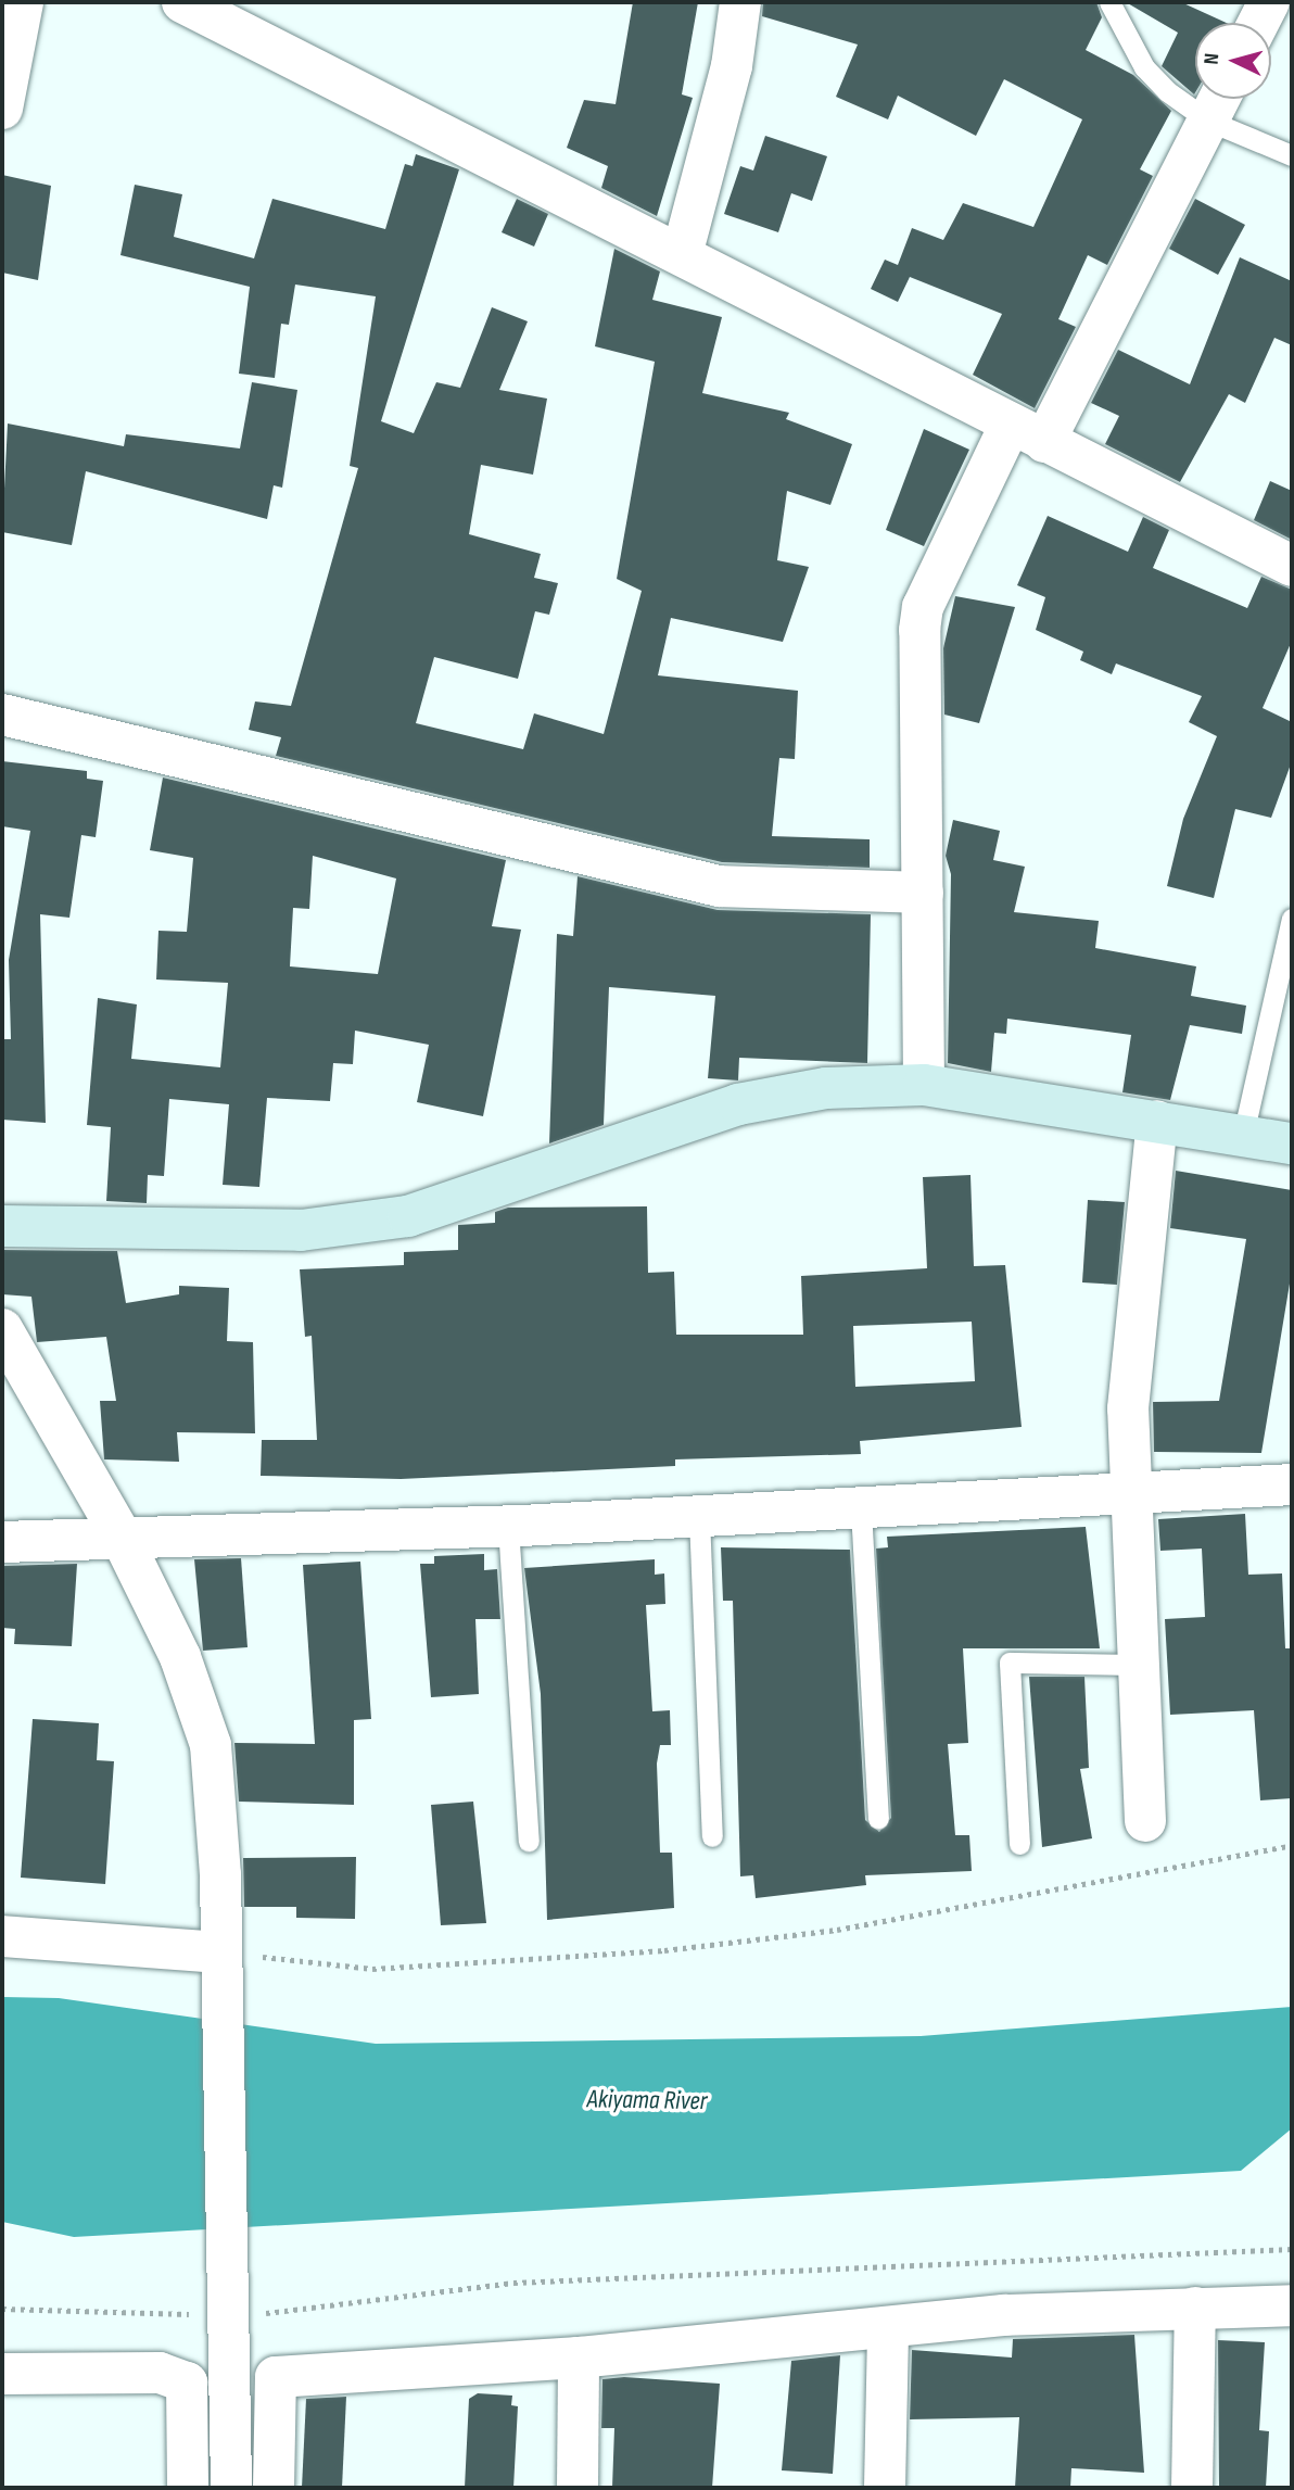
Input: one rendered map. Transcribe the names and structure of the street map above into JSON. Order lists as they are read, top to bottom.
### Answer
{
  "water": ["Akiyama River"],
  "north": "left"
}
